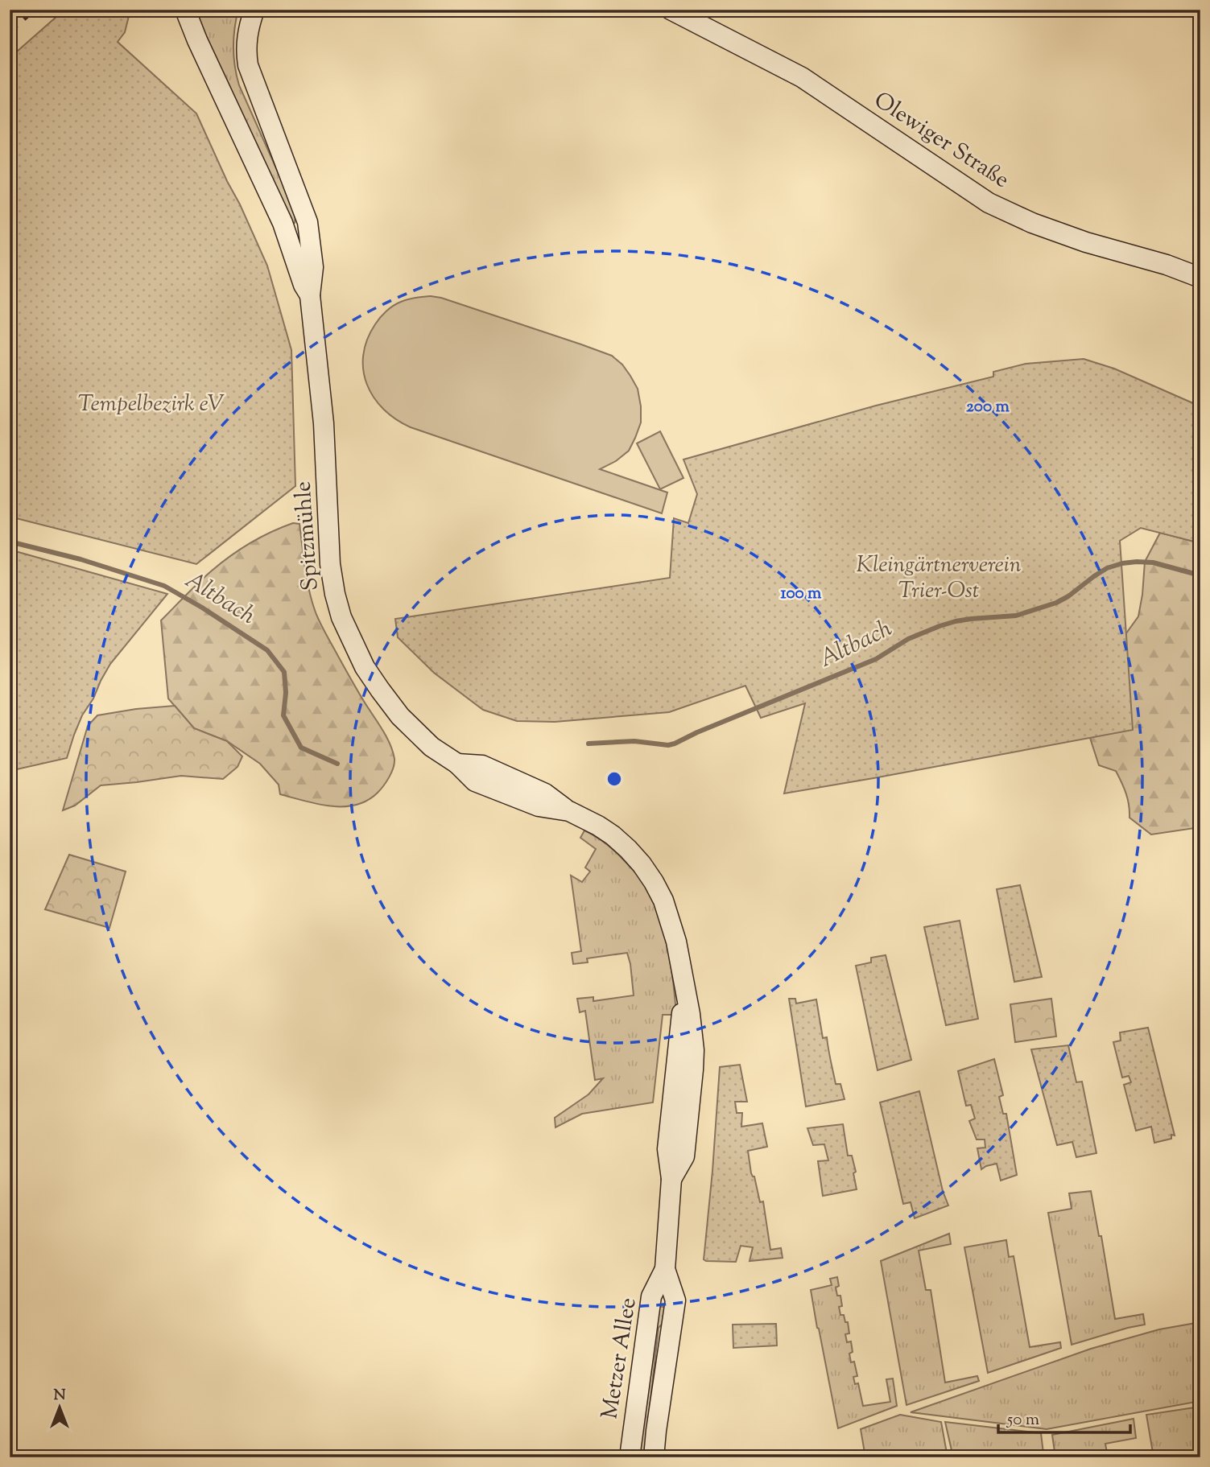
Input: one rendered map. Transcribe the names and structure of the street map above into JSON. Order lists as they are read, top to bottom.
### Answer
{
  "streets": {
    "street": ["Olewiger Straße", "Spitzmühle", "Metzer Allee"]
  },
  "crossings": [
    ["Spitzmühle", "Metzer Allee"]
  ],
  "water": ["Altbach"],
  "parks": ["Tempelbezirk eV", "Kleingärtnerverein Trier-Ost"],
  "scale_bar": "50 m",
  "north": "top",
  "rings": ["200 m", "100 m"]
}
